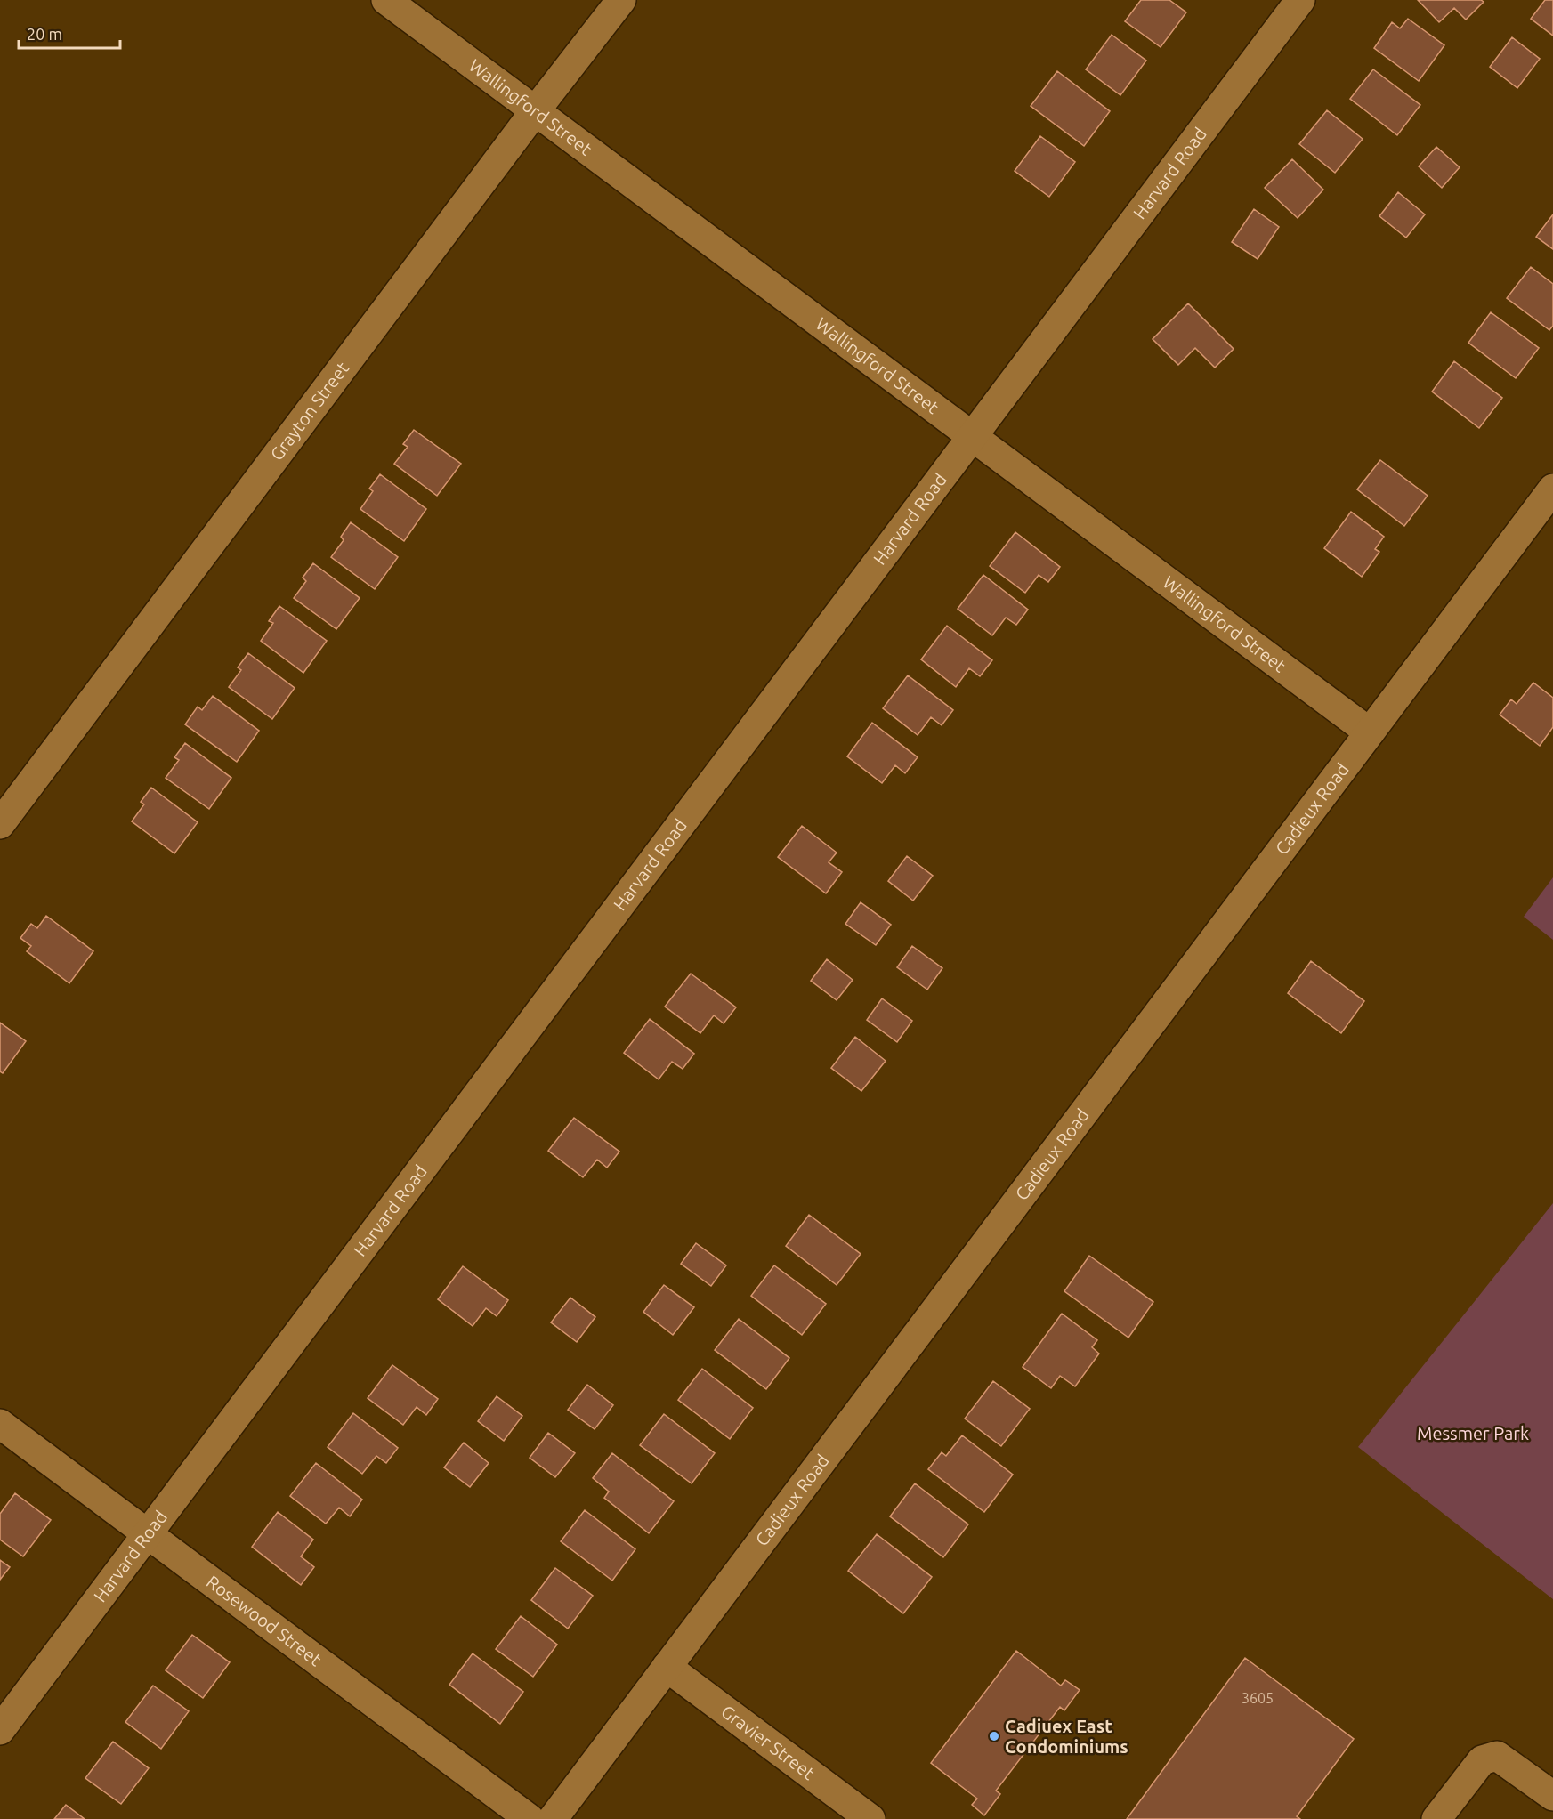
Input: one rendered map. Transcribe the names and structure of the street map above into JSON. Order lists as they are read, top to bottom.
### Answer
{
  "streets": {
    "street": [
      "Wallingford Street",
      "Harvard Road",
      "Grayton Street",
      "Cadieux Road",
      "Rosewood Street",
      "Gravier Street"
    ]
  },
  "crossings": [
    ["Wallingford Street", "Harvard Road"],
    ["Wallingford Street", "Grayton Street"],
    ["Wallingford Street", "Cadieux Road"],
    ["Harvard Road", "Rosewood Street"],
    ["Cadieux Road", "Gravier Street"]
  ],
  "parks": ["Messmer Park"],
  "places": ["Cadiuex East Condominiums"],
  "house_numbers": ["3605"],
  "scale_bar": "20 m"
}
